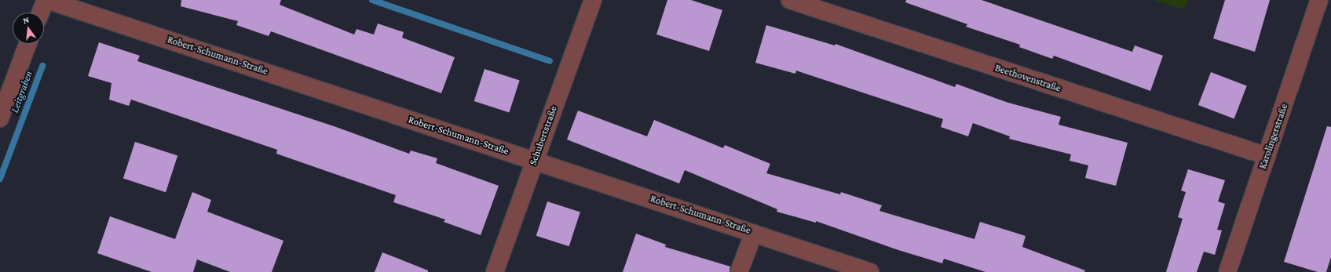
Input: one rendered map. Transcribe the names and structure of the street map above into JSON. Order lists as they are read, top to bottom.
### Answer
{
  "streets": {
    "street": [
      "Robert-Schumann-Straße",
      "Beethovenstraße",
      "Schubertstraße",
      "Karolingerstraße"
    ]
  },
  "crossings": [
    ["Robert-Schumann-Straße", "Schubertstraße"],
    ["Beethovenstraße", "Karolingerstraße"]
  ],
  "water": ["Leitgraben"],
  "north": "top"
}
